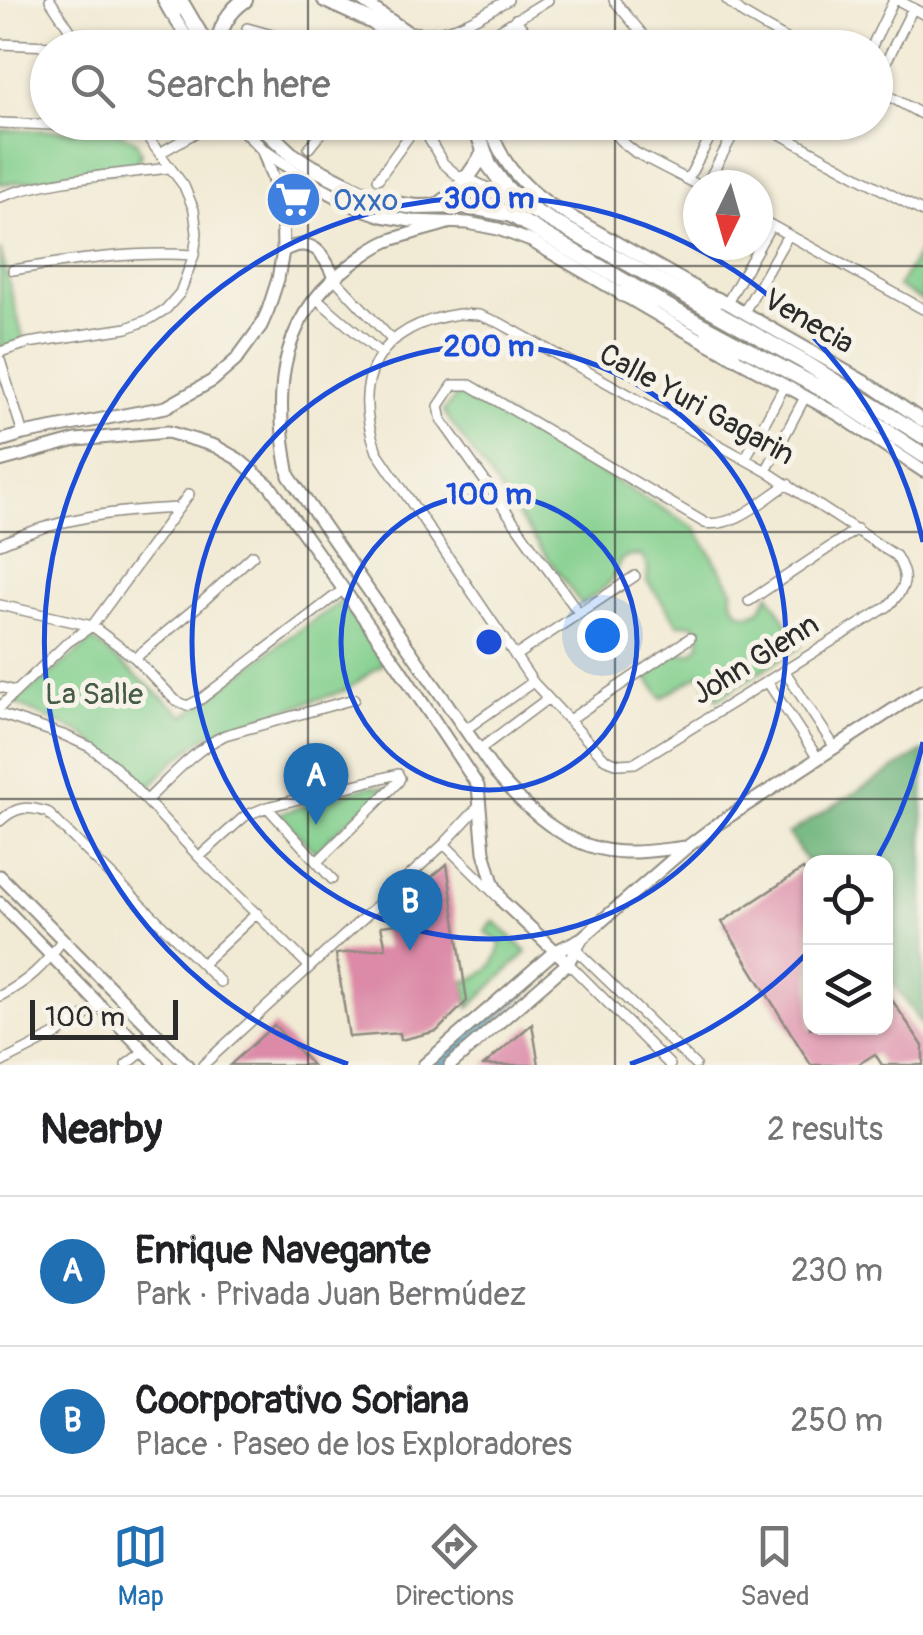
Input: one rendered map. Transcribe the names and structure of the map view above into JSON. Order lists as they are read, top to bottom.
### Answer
{
  "streets": {
    "street": ["Venecia", "Calle Yuri Gagarin", "John Glenn"]
  },
  "crossings": [
    ["Calle Yuri Gagarin", "John Glenn"]
  ],
  "parks": ["La Salle"],
  "places": {
    "supermarket": ["Oxxo"]
  },
  "scale_bar": "100 m",
  "north": "bottom",
  "page": {
    "search": "Search here",
    "pins": ["A", "B"],
    "scale": "100 m",
    "heading": ["Nearby", "2 results"],
    "list": [
      {
        "mark": "A",
        "name": "Enrique Navegante",
        "note": "Park · Privada Juan Bermúdez",
        "value": "230 m"
      },
      {
        "mark": "B",
        "name": "Coorporativo Soriana",
        "note": "Place · Paseo de los Exploradores",
        "value": "250 m"
      }
    ],
    "nav": ["Map", "Directions", "Saved"]
  },
  "rings": ["300 m", "200 m", "100 m"]
}
